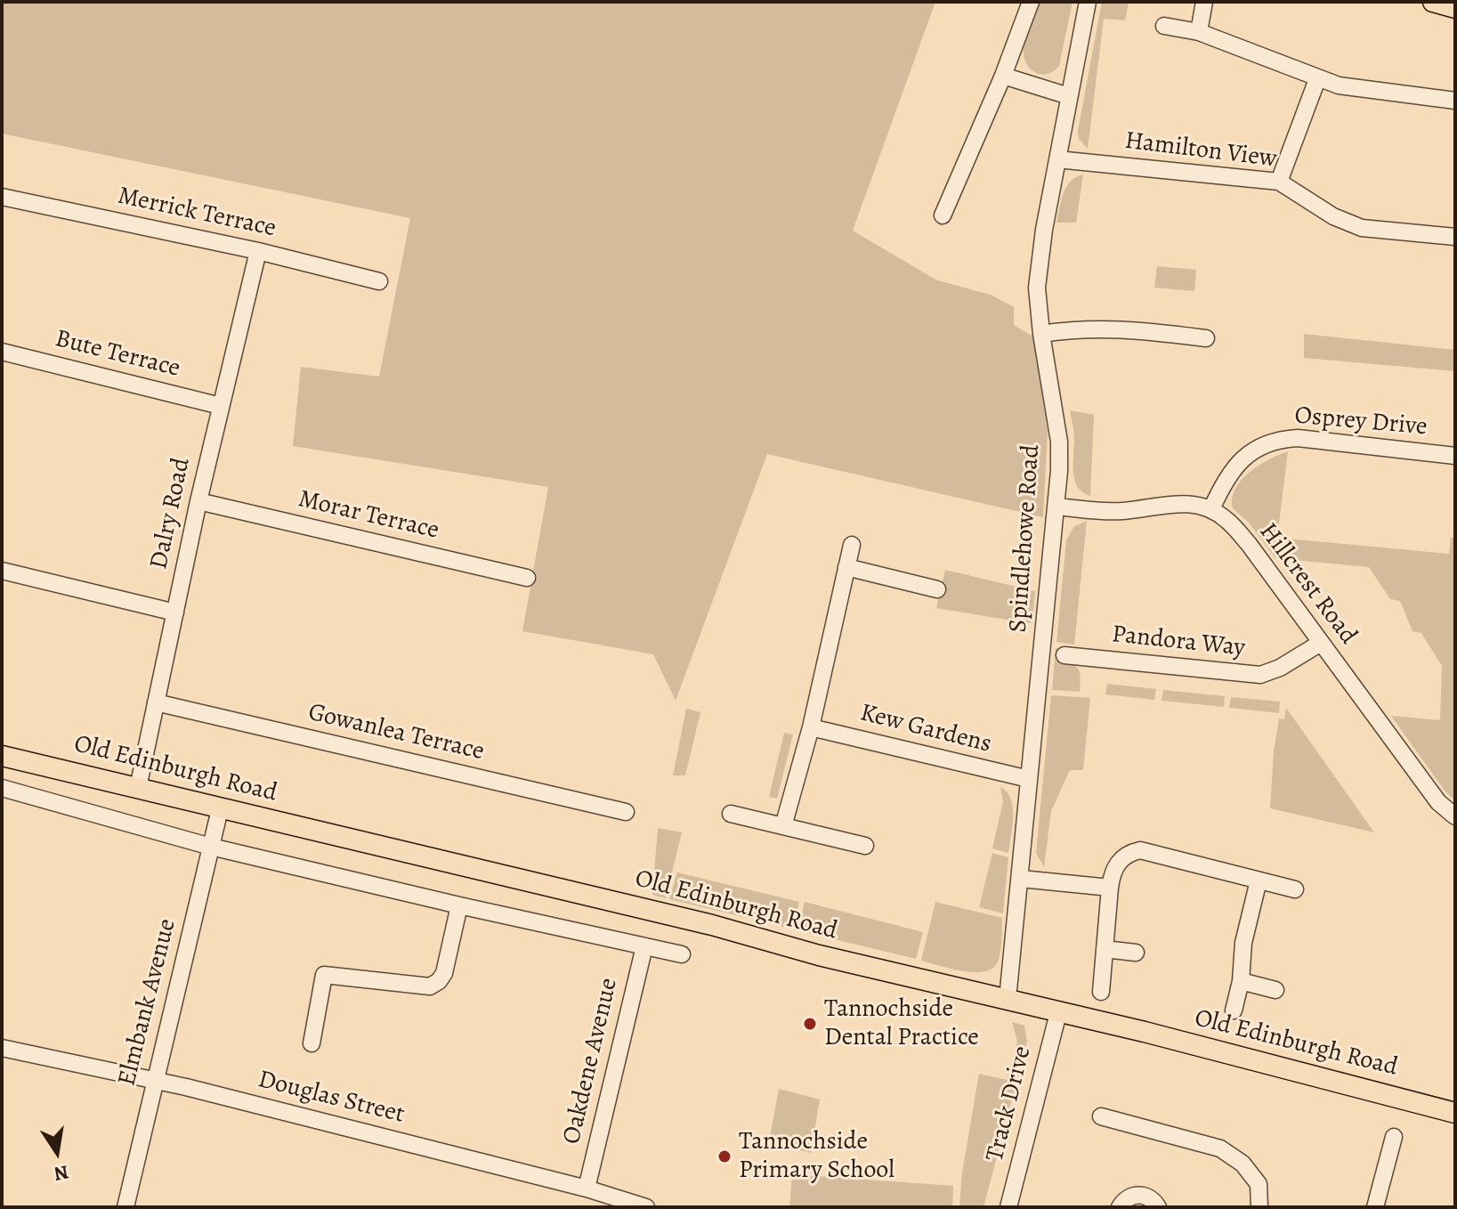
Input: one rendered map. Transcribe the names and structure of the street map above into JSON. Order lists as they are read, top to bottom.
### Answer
{
  "streets": {
    "main road": ["Old Edinburgh Road"],
    "street": [
      "Hamilton View",
      "Merrick Terrace",
      "Bute Terrace",
      "Osprey Drive",
      "Dalry Road",
      "Morar Terrace",
      "Spindlehowe Road",
      "Hillcrest Road",
      "Pandora Way",
      "Kew Gardens",
      "Gowanlea Terrace",
      "Elmbank Avenue",
      "Oakdene Avenue",
      "Douglas Street",
      "Track Drive"
    ]
  },
  "crossings": [
    ["Hamilton View", "Spindlehowe Road"],
    ["Merrick Terrace", "Dalry Road"],
    ["Bute Terrace", "Dalry Road"],
    ["Osprey Drive", "Hillcrest Road"],
    ["Dalry Road", "Morar Terrace"],
    ["Dalry Road", "Gowanlea Terrace"],
    ["Dalry Road", "Old Edinburgh Road"],
    ["Spindlehowe Road", "Kew Gardens"],
    ["Spindlehowe Road", "Old Edinburgh Road"],
    ["Hillcrest Road", "Pandora Way"],
    ["Old Edinburgh Road", "Elmbank Avenue"],
    ["Old Edinburgh Road", "Track Drive"],
    ["Elmbank Avenue", "Douglas Street"],
    ["Oakdene Avenue", "Douglas Street"]
  ],
  "places": ["Tannochside Dental Practice", "Tannochside Primary School"],
  "north": "bottom"
}
